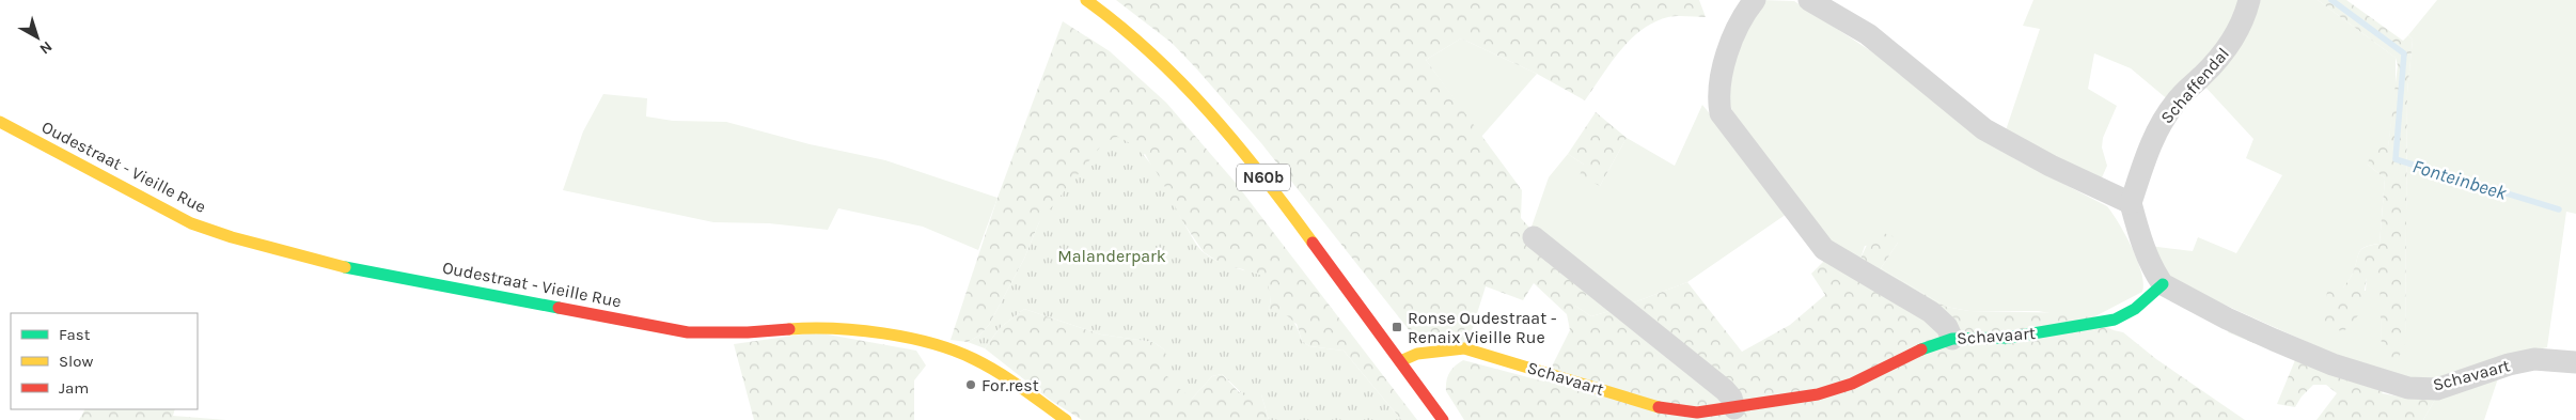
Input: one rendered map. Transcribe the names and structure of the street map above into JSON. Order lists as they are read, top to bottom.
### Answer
{
  "streets": {
    "street": [
      "Schaffendal",
      "Oudestraat - Vieille Rue",
      "N60b",
      "Schavaart"
    ]
  },
  "crossings": [
    ["N60b", "Schavaart"]
  ],
  "water": ["Fonteinbeek"],
  "parks": ["Malanderpark"],
  "places": {
    "transit": ["Ronse Oudestraat - Renaix Vieille Rue"],
    "other": ["For.rest"]
  },
  "legend": ["Fast", "Slow", "Jam"],
  "north": "bottom right"
}
